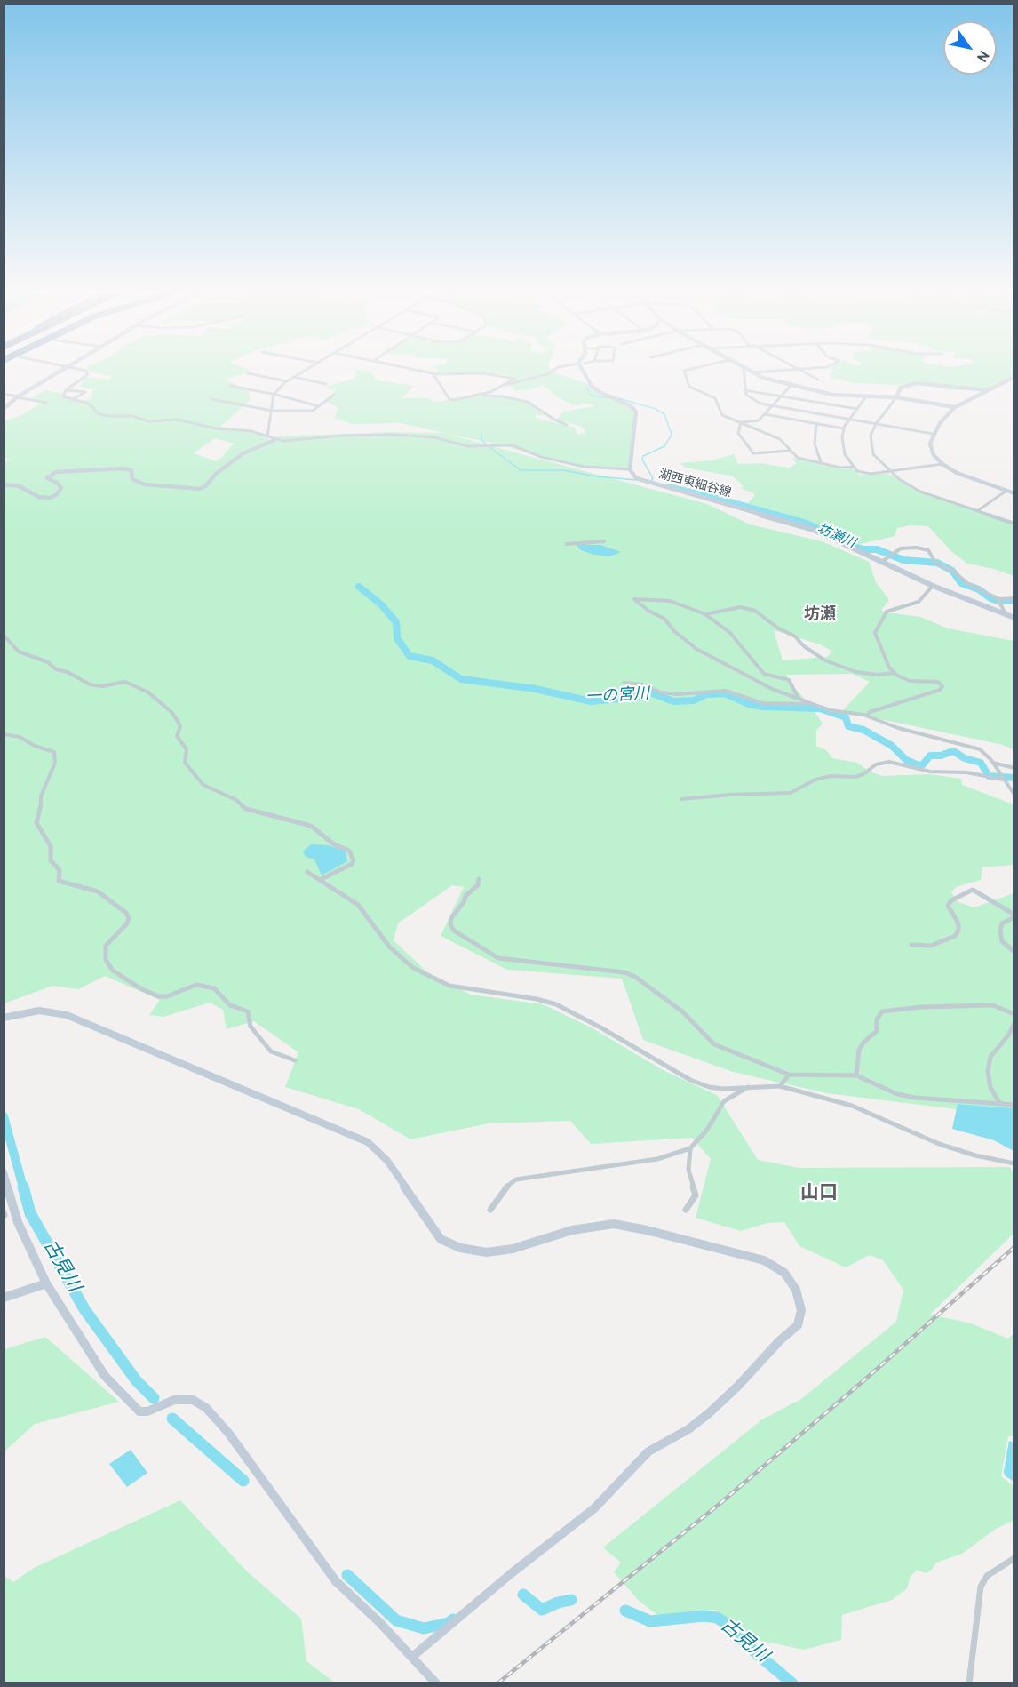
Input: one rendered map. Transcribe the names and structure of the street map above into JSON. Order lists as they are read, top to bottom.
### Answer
{
  "streets": {
    "street": ["湖西東細谷線"]
  },
  "districts": ["坊瀬", "山口"],
  "water": ["坊瀬川", "一の宮川", "古見川"],
  "north": "bottom right"
}
